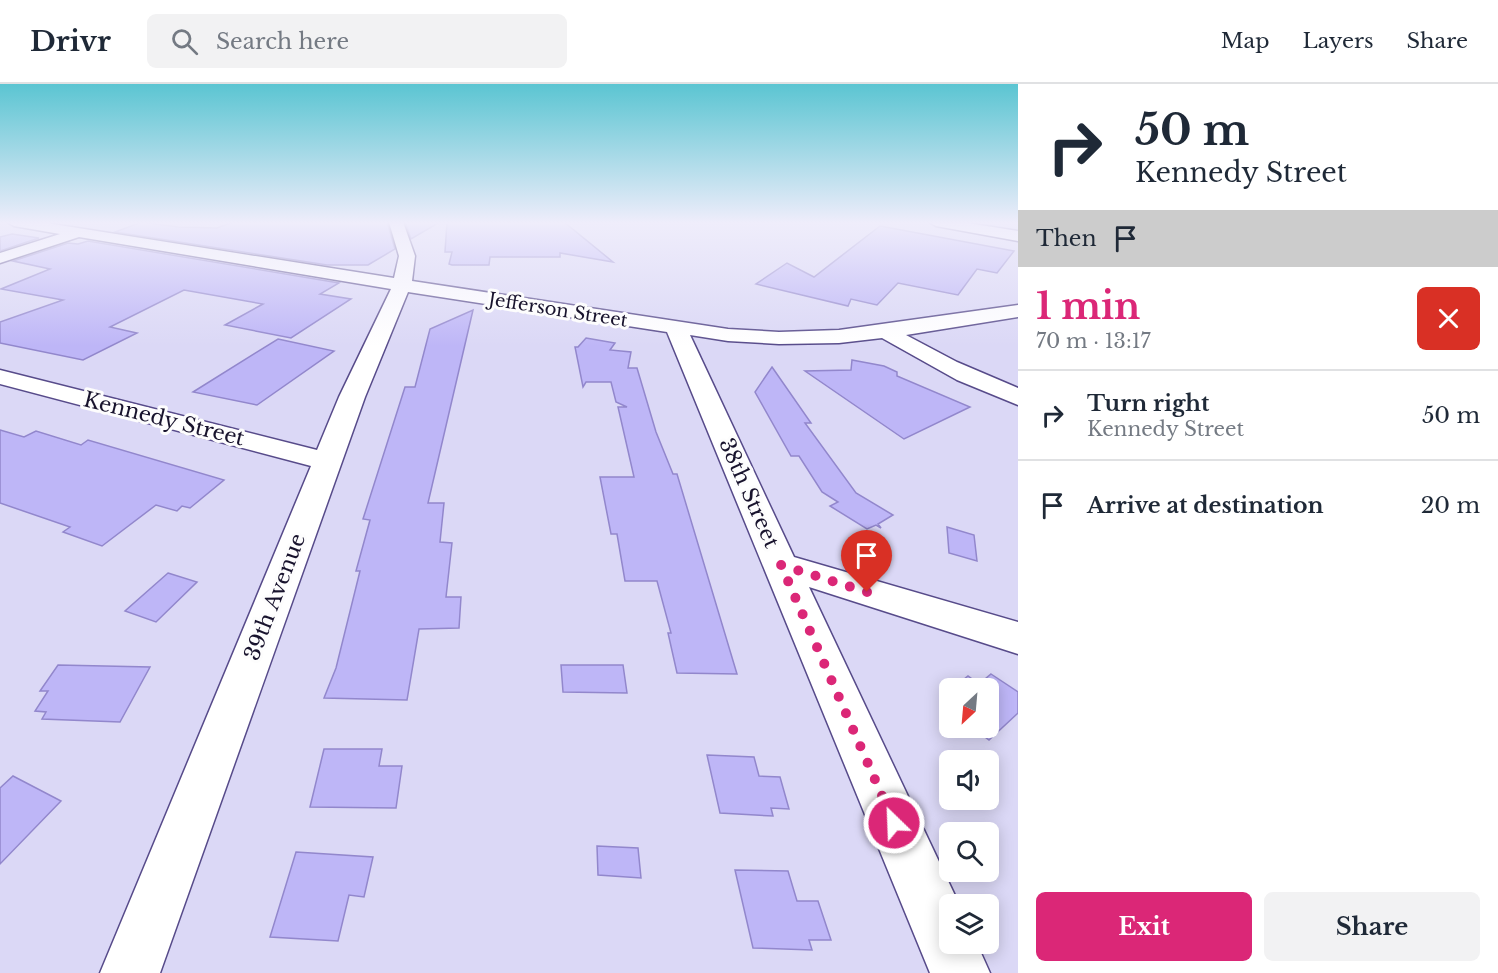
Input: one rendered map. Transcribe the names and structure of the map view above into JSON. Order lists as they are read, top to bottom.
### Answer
{
  "streets": {
    "street": [
      "Jefferson Street",
      "Kennedy Street",
      "38th Street",
      "39th Avenue"
    ]
  },
  "crossings": [
    ["Jefferson Street", "38th Street"],
    ["Jefferson Street", "39th Avenue"],
    ["Kennedy Street", "39th Avenue"]
  ],
  "north": "bottom left",
  "page": {
    "header": "Drivr",
    "search": "Search here",
    "nav": ["Map", "Layers", "Share"],
    "turn": ["50 m", "Kennedy Street"],
    "then": "Then",
    "heading": ["1 min", "70 m · 13:17"],
    "list": [
      {
        "name": "Turn right",
        "note": "Kennedy Street",
        "value": "50 m"
      },
      {
        "name": "Arrive at destination",
        "value": "20 m"
      }
    ],
    "buttons": ["Exit", "Share"]
  }
}
